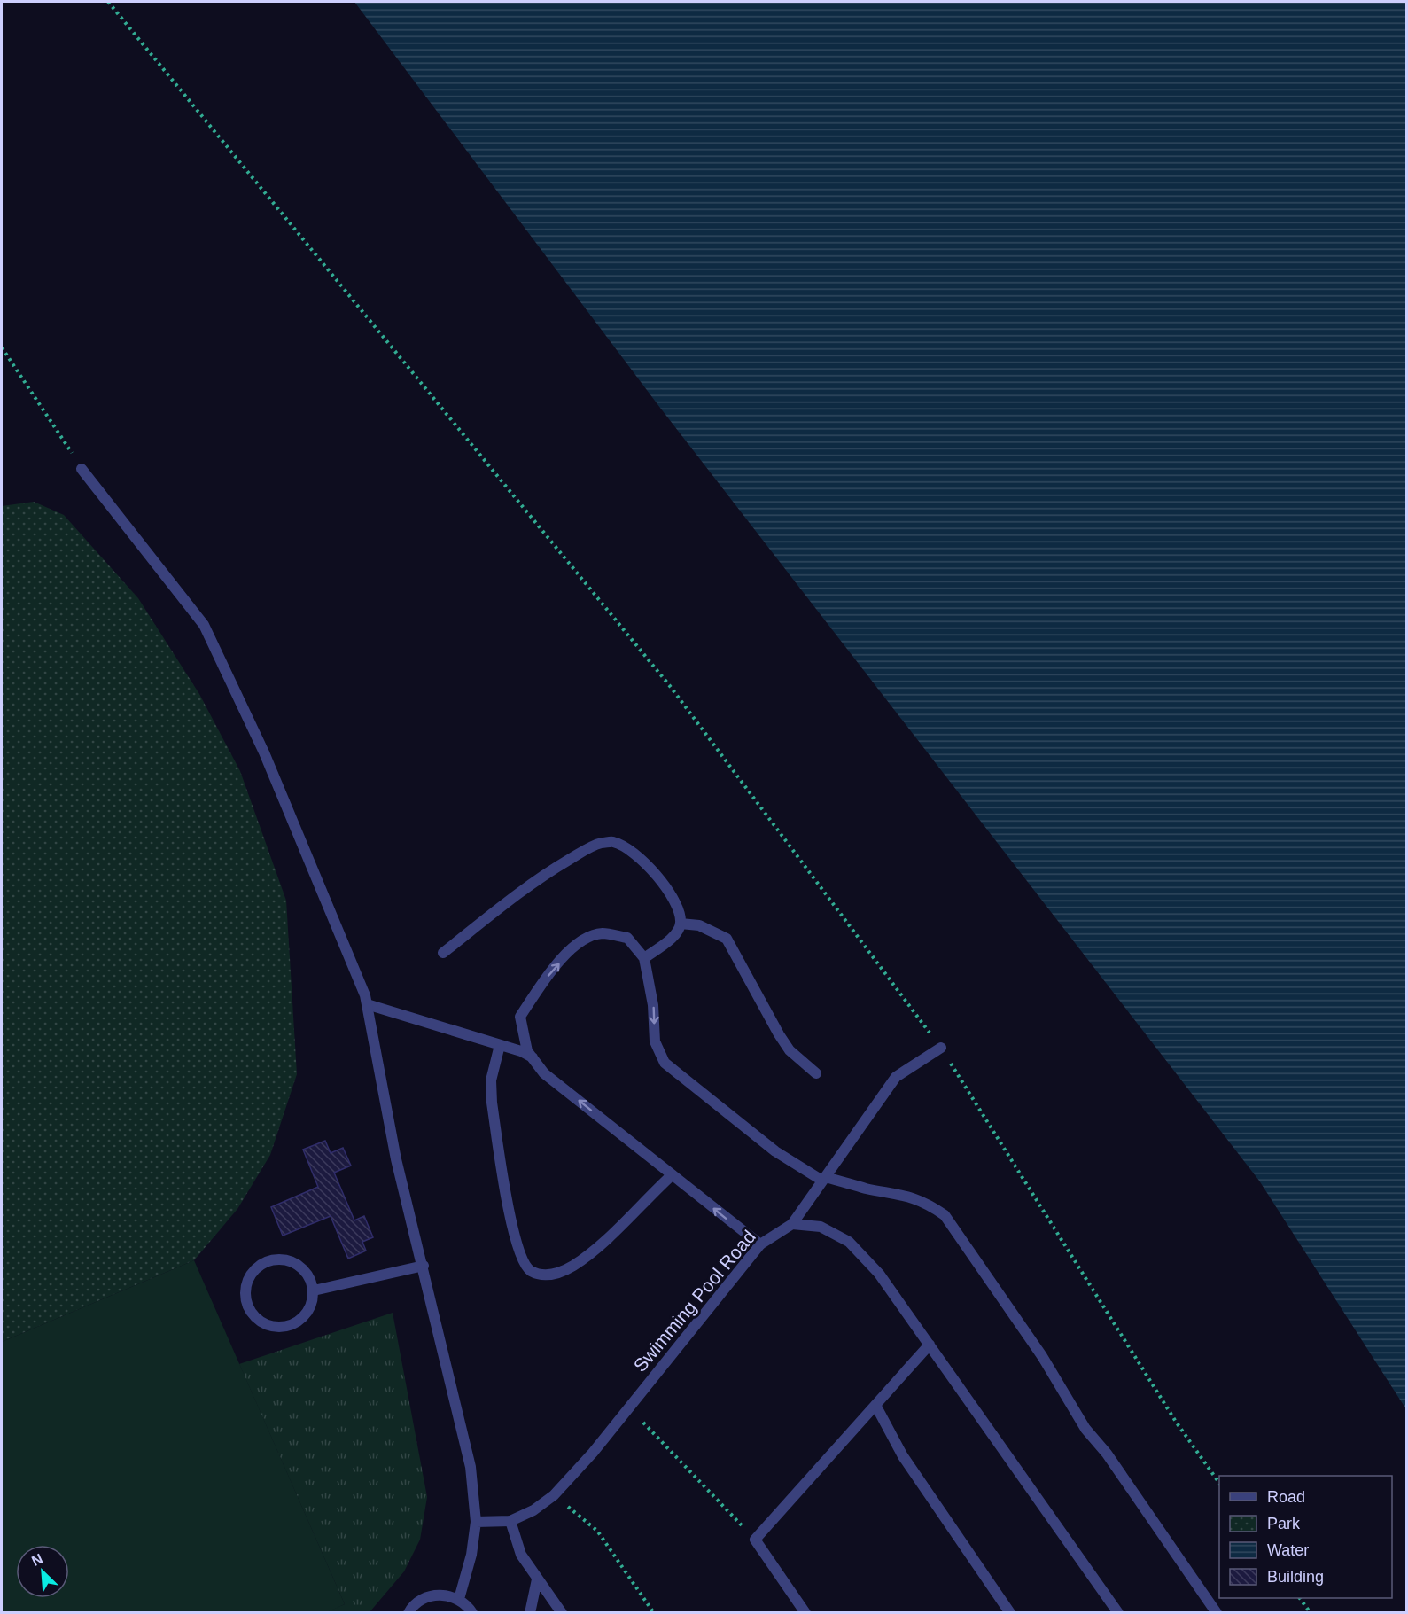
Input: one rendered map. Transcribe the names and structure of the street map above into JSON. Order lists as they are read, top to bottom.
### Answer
{
  "streets": {
    "street": ["Swimming Pool Road"]
  },
  "legend": [
    "Road",
    "Park",
    "Water",
    "Building"
  ],
  "north": "top left"
}
